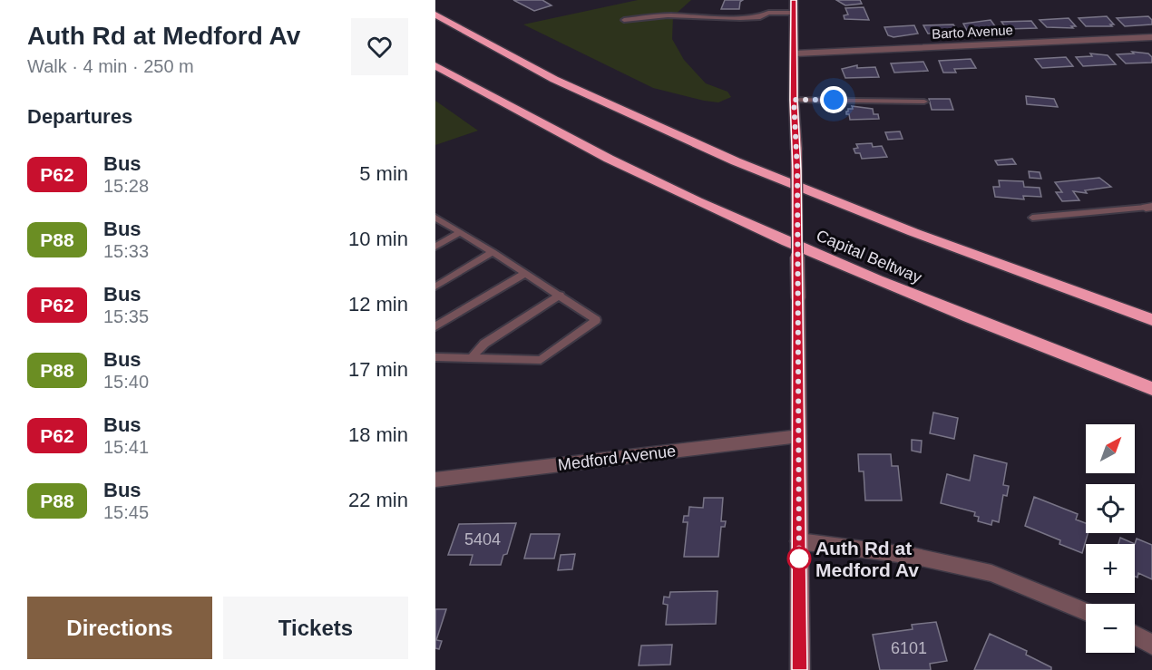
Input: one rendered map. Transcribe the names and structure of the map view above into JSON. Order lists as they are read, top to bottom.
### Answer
{
  "streets": {
    "highway": ["Capital Beltway"],
    "street": ["Barto Avenue", "Medford Avenue"]
  },
  "places": ["Auth Rd at Medford Av"],
  "lines": ["bus line P62"],
  "house_numbers": ["5404", "6101"],
  "north": "top right",
  "page": {
    "heading": [
      ["Auth Rd at Medford Av", "Walk · 4 min · 250 m"],
      "Departures"
    ],
    "list": [
      {
        "mark": "P62",
        "name": "Bus",
        "note": "15:28",
        "value": "5 min"
      },
      {
        "mark": "P88",
        "name": "Bus",
        "note": "15:33",
        "value": "10 min"
      },
      {
        "mark": "P62",
        "name": "Bus",
        "note": "15:35",
        "value": "12 min"
      },
      {
        "mark": "P88",
        "name": "Bus",
        "note": "15:40",
        "value": "17 min"
      },
      {
        "mark": "P62",
        "name": "Bus",
        "note": "15:41",
        "value": "18 min"
      },
      {
        "mark": "P88",
        "name": "Bus",
        "note": "15:45",
        "value": "22 min"
      }
    ],
    "map_buttons": ["+", "−"],
    "buttons": ["Directions", "Tickets"]
  }
}
